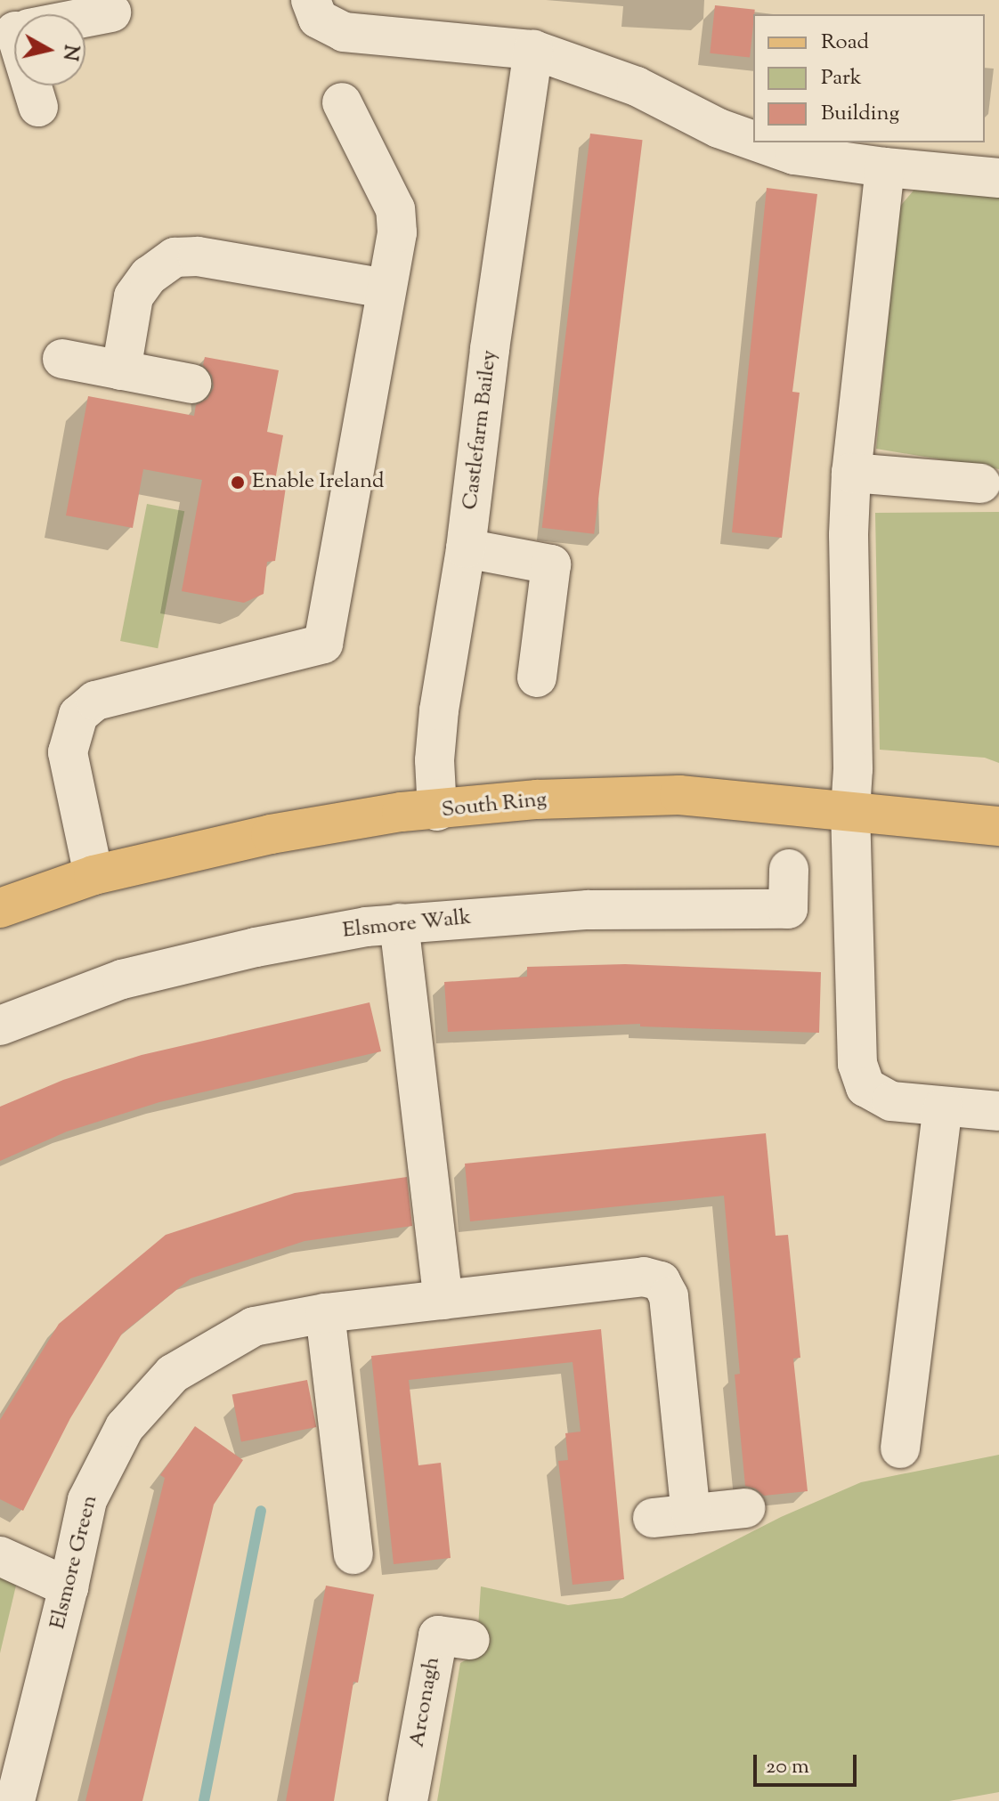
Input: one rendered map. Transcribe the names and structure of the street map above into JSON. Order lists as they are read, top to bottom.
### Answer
{
  "streets": {
    "main road": ["South Ring"],
    "street": [
      "Castlefarm Bailey",
      "Elsmore Walk",
      "Elsmore Green",
      "Arconagh"
    ]
  },
  "crossings": [
    ["Castlefarm Bailey", "South Ring"]
  ],
  "places": ["Enable Ireland"],
  "legend": ["Road", "Park", "Building"],
  "scale_bar": "20 m",
  "north": "right"
}
